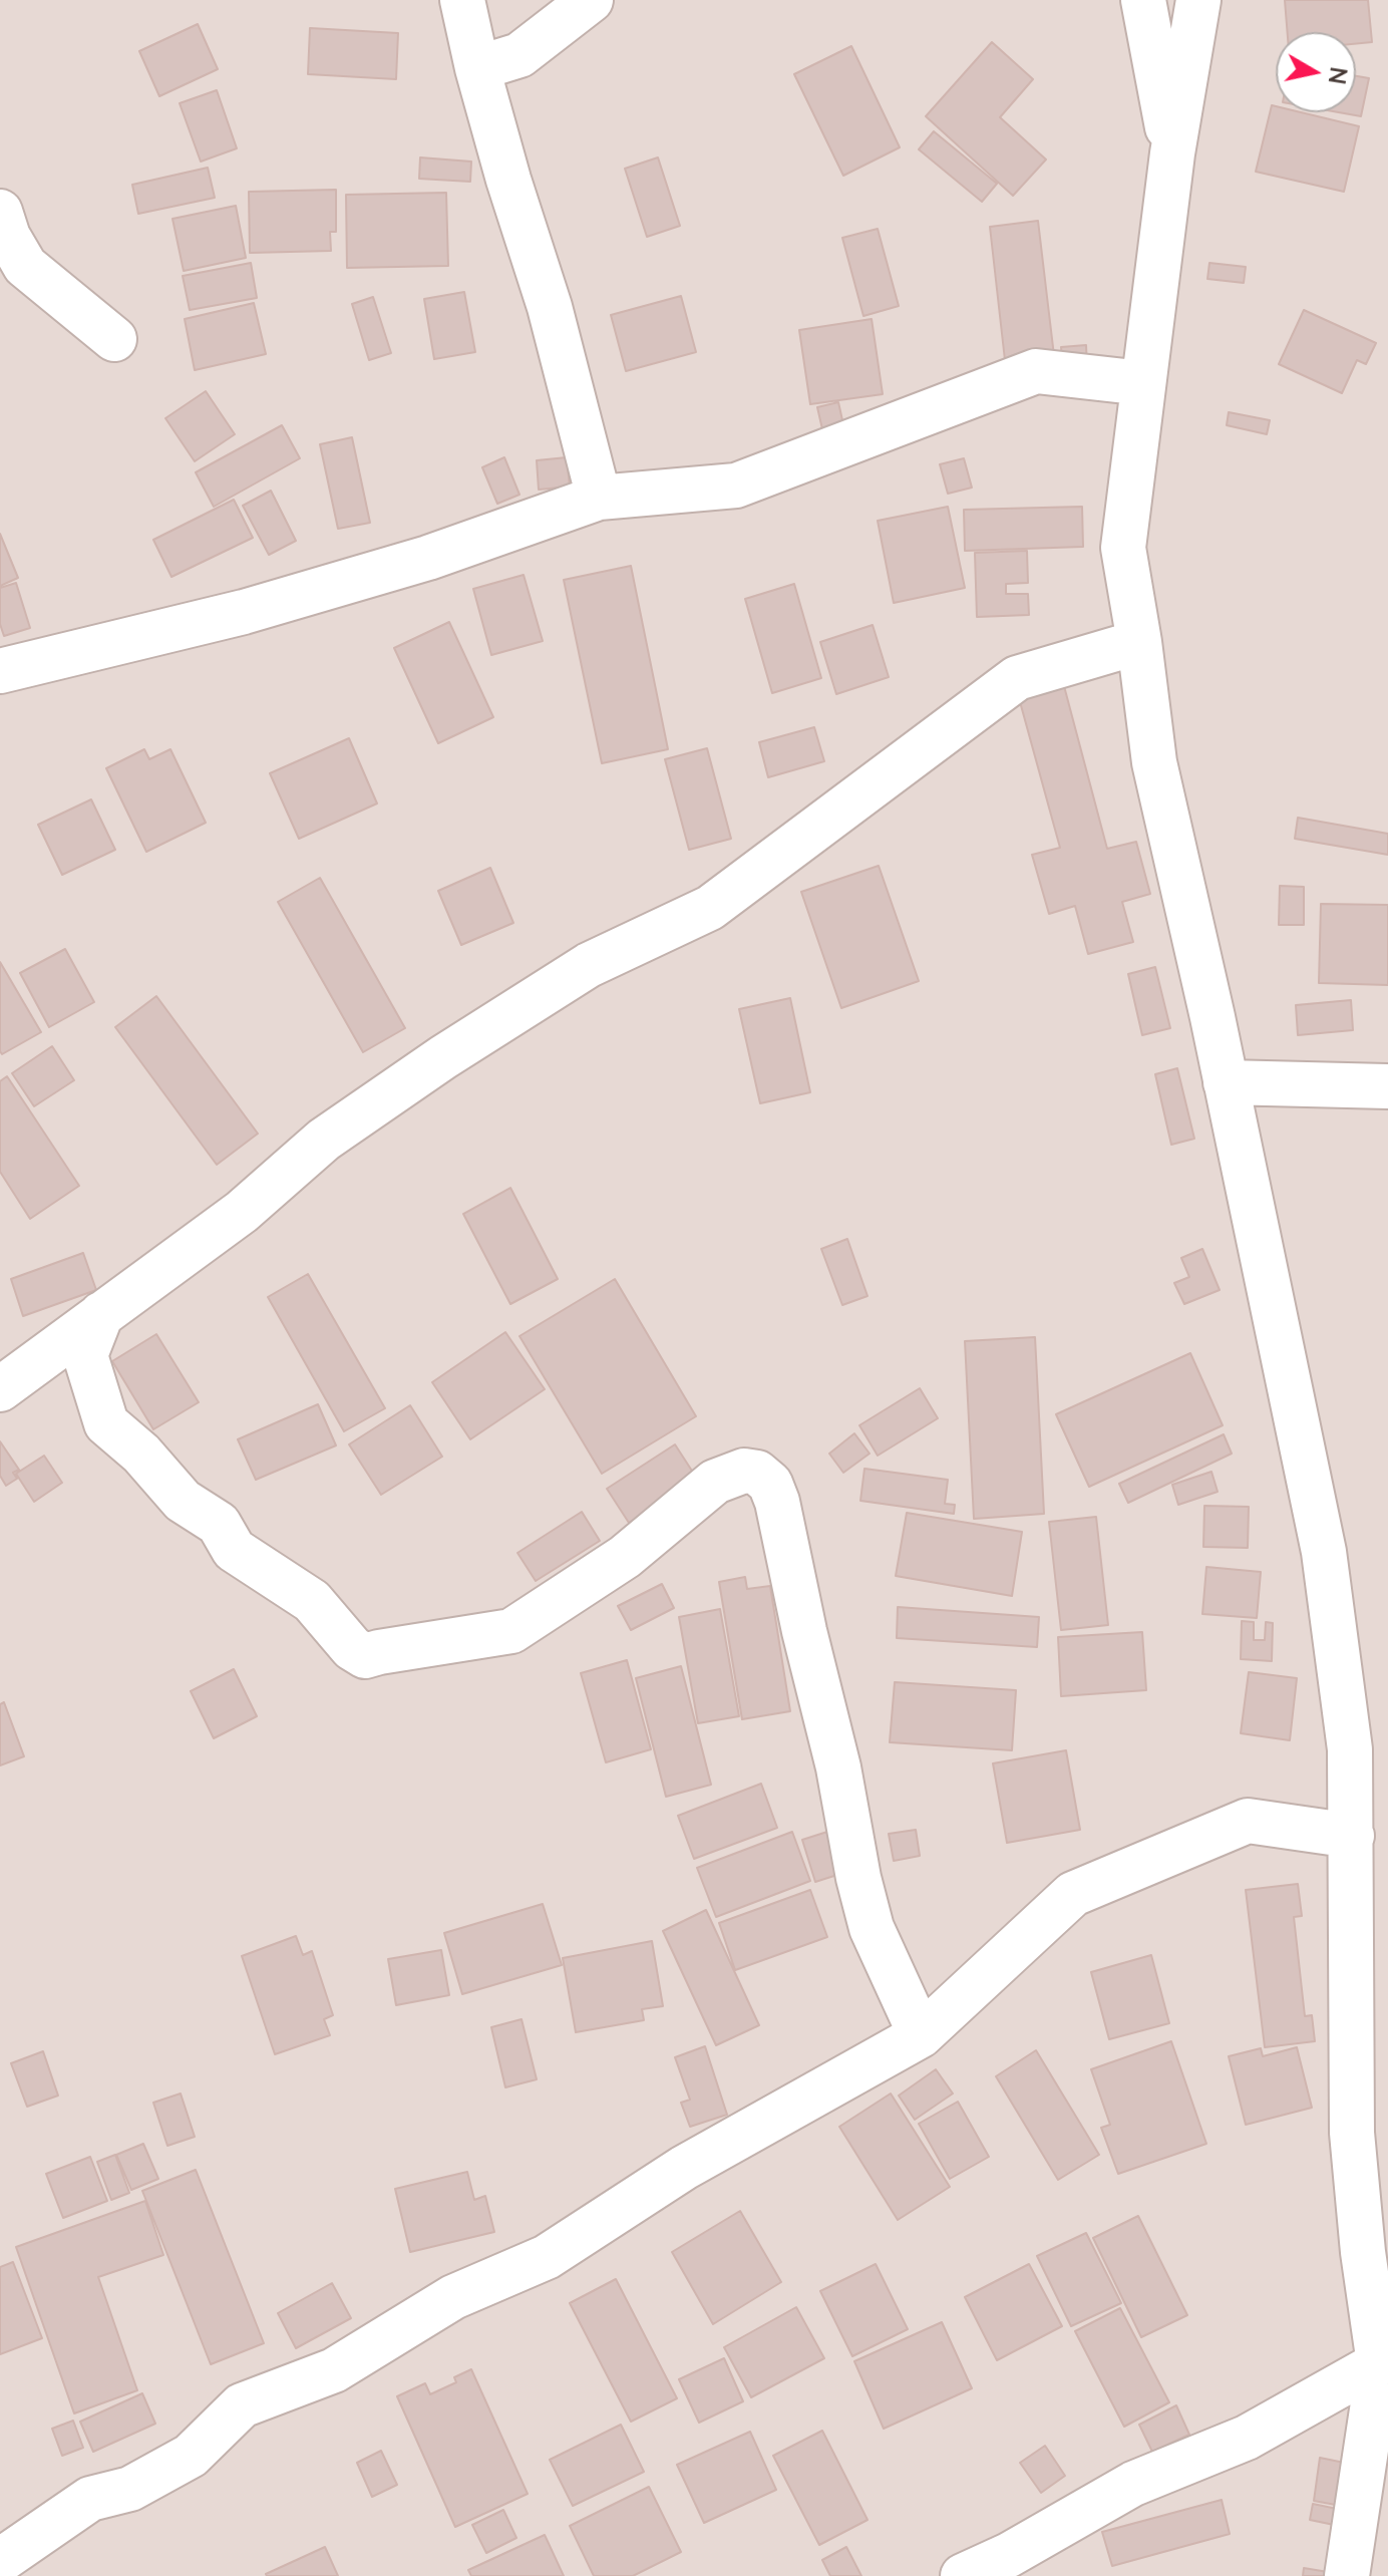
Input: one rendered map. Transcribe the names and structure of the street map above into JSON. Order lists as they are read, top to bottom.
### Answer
{
  "north": "right"
}
